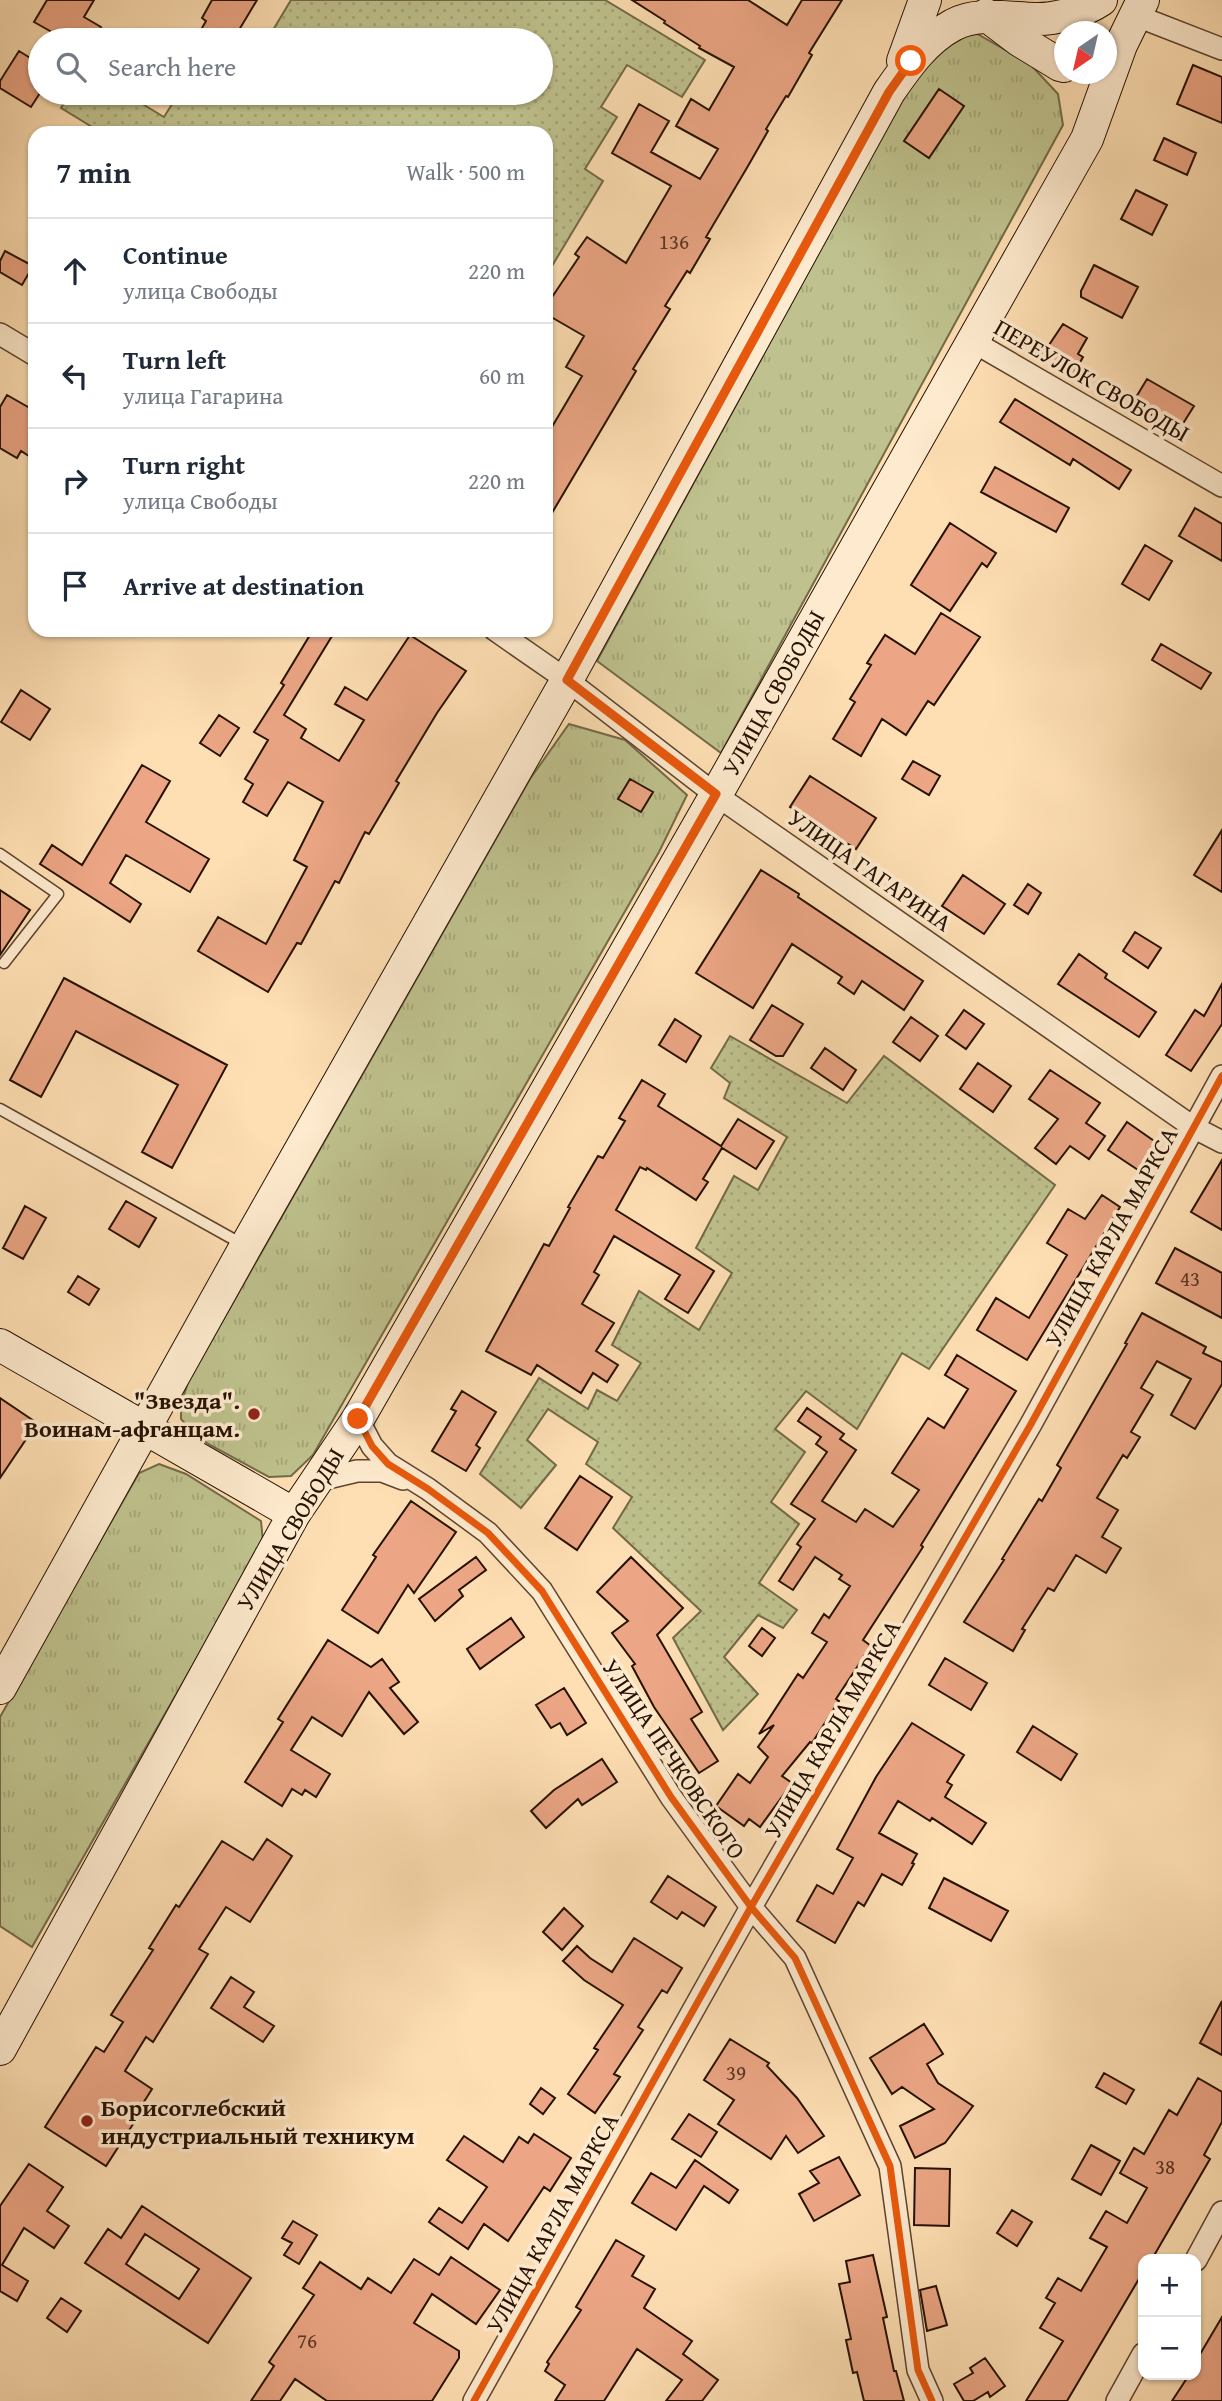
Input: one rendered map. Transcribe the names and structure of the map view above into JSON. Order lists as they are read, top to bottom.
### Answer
{
  "streets": {
    "main road": ["УЛИЦА СВОБОДЫ"],
    "street": [
      "ПЕРЕУЛОК СВОБОДЫ",
      "УЛИЦА ГАГАРИНА",
      "УЛИЦА КАРЛА МАРКСА",
      "УЛИЦА ПЕЧКОВСКОГО"
    ]
  },
  "crossings": [
    ["ПЕРЕУЛОК СВОБОДЫ", "УЛИЦА СВОБОДЫ"],
    ["УЛИЦА СВОБОДЫ", "УЛИЦА ГАГАРИНА"],
    ["УЛИЦА ГАГАРИНА", "УЛИЦА КАРЛА МАРКСА"],
    ["УЛИЦА КАРЛА МАРКСА", "УЛИЦА ПЕЧКОВСКОГО"]
  ],
  "places": ["\"Звезда\". Воинам-афганцам.", "Борисоглебский индустриальный техникум"],
  "house_numbers": [
    "136",
    "43",
    "39",
    "38",
    "76"
  ],
  "north": "bottom left",
  "page": {
    "search": "Search here",
    "heading": ["7 min", "Walk · 500 m"],
    "list": [
      ["Continue", "улица Свободы", "220 m"],
      ["Turn left", "улица Гагарина", "60 m"],
      ["Turn right", "улица Свободы", "220 m"],
      "Arrive at destination"
    ],
    "map_buttons": ["+", "−"]
  }
}
